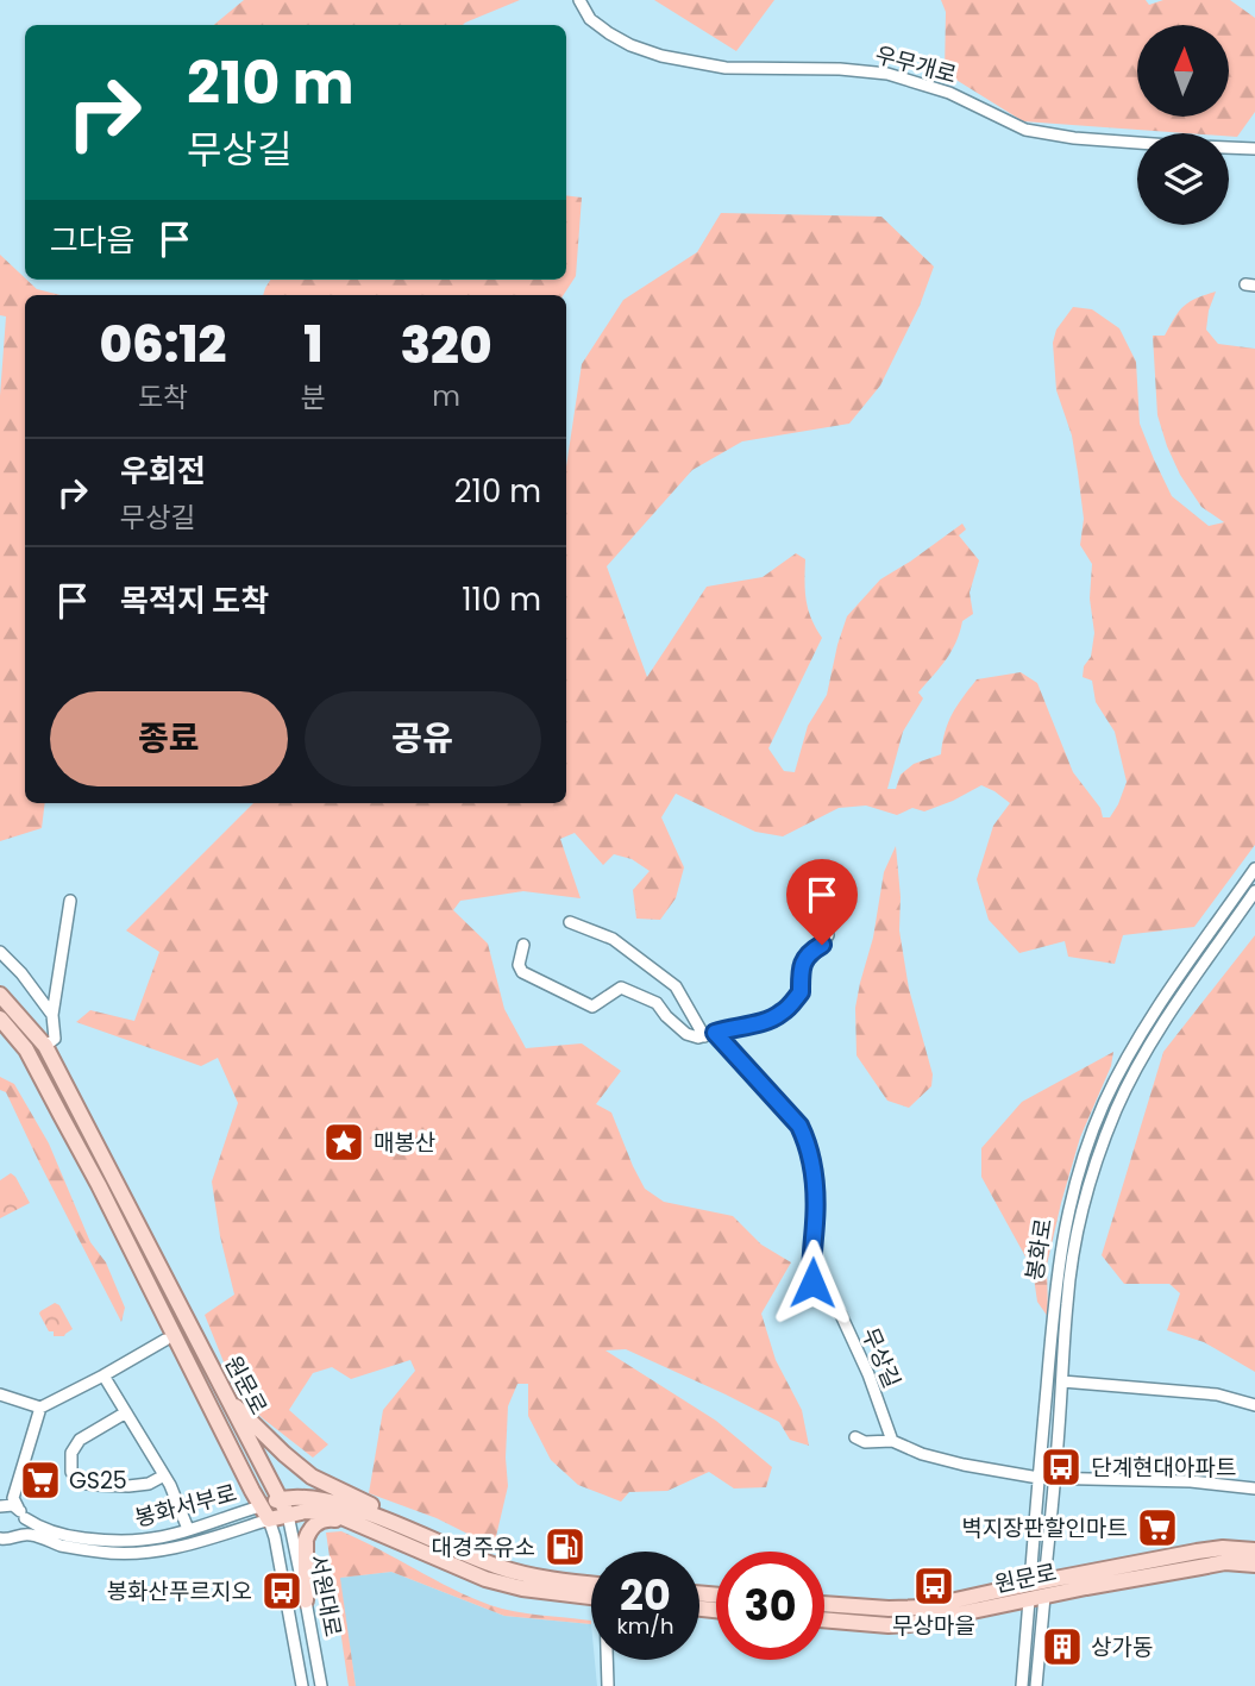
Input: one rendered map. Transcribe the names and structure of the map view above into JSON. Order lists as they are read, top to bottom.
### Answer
{
  "streets": {
    "main road": ["원문로"],
    "street": [
      "우무개로",
      "봉화로",
      "무상길",
      "봉화서부로",
      "서원대로"
    ]
  },
  "crossings": [
    ["봉화로", "원문로"],
    ["원문로", "봉화서부로"],
    ["원문로", "서원대로"],
    ["봉화서부로", "서원대로"]
  ],
  "places": {
    "place": ["매봉산"],
    "bus stop": ["단계현대아파트", "무상마을", "봉화산푸르지오"],
    "supermarket": ["GS25", "벽지장판할인마트"],
    "fuel station": ["대경주유소"],
    "building": ["상가동"]
  },
  "north": "top",
  "page": {
    "turn": ["210 m", "무상길"],
    "then": "그다음",
    "eta": [
      "06:12",
      "도착",
      "1",
      "분",
      "320",
      "m"
    ],
    "list": [
      {
        "name": "우회전",
        "note": "무상길",
        "value": "210 m"
      },
      {
        "name": "목적지 도착",
        "value": "110 m"
      }
    ],
    "buttons": ["종료", "공유"],
    "speed": "20 km/h",
    "limit": "30"
  }
}
